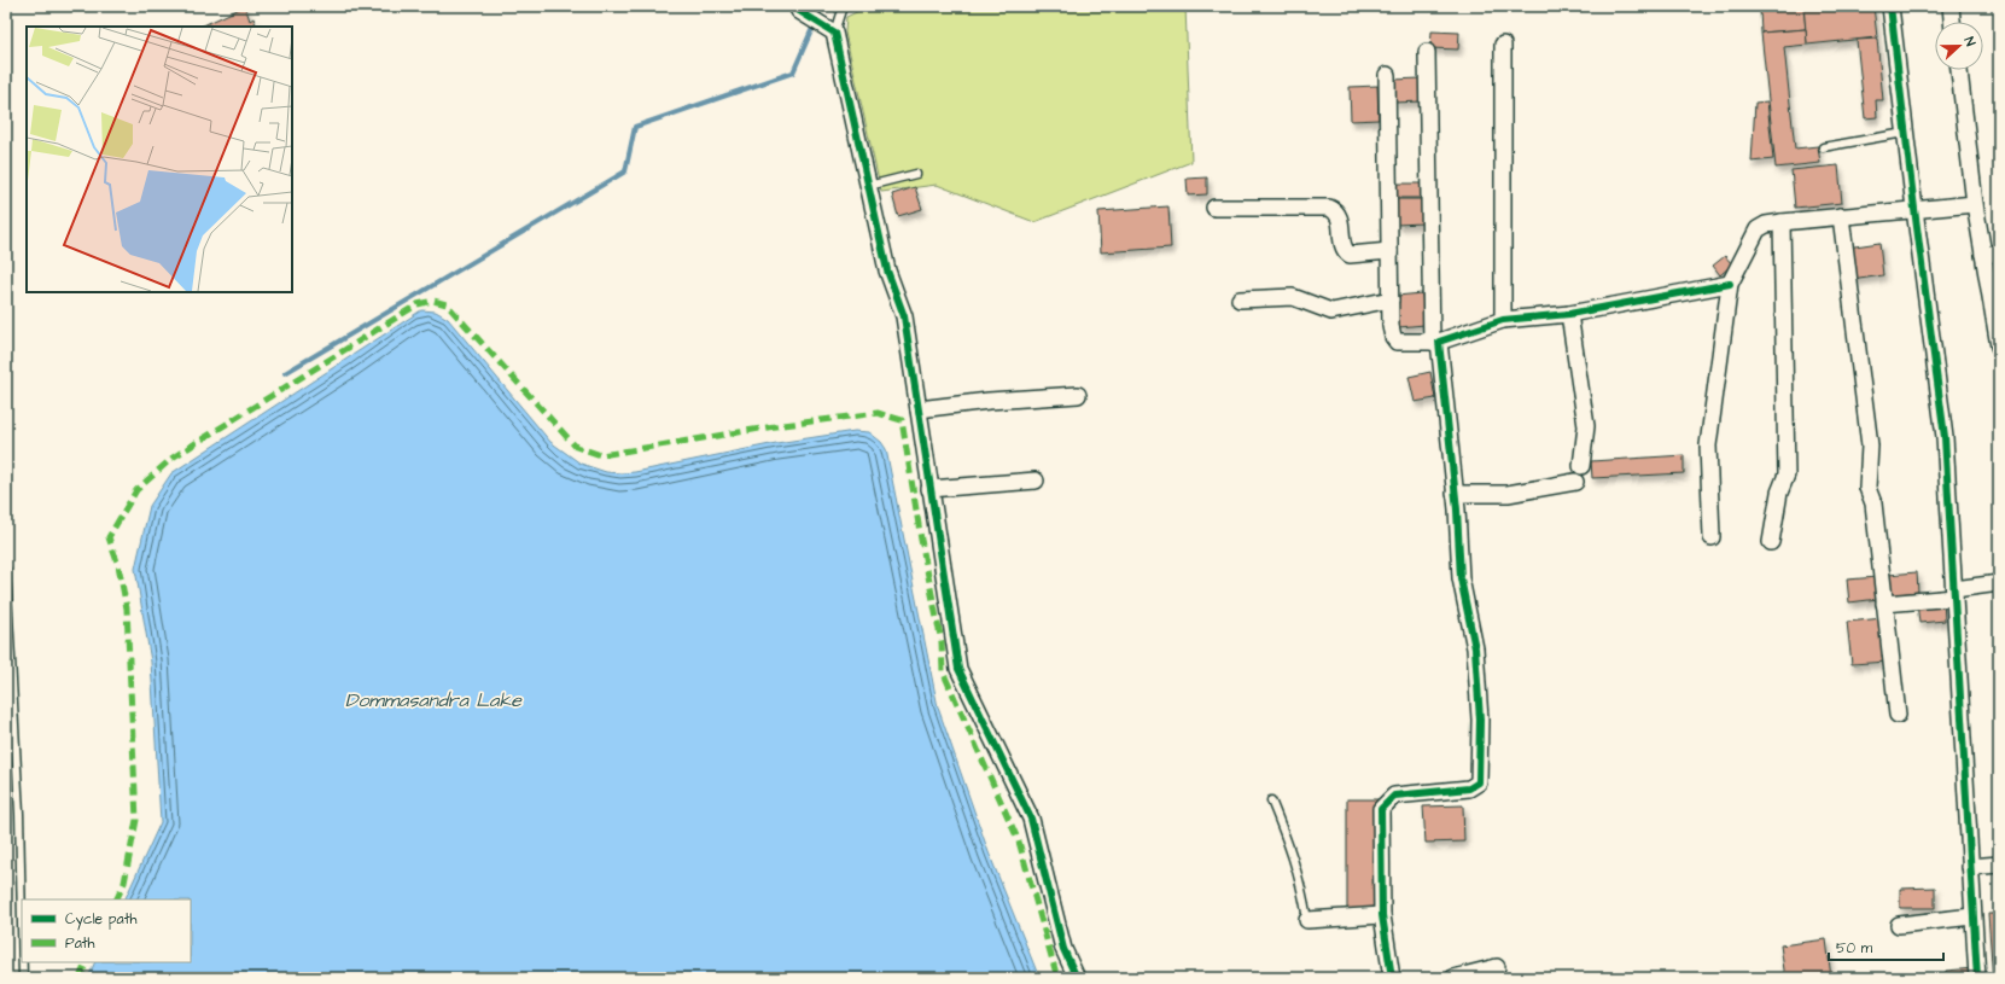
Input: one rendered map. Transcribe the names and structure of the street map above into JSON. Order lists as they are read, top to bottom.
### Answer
{
  "water": ["Dommasandra Lake"],
  "legend": ["Cycle path", "Path"],
  "scale_bar": "50 m",
  "north": "right"
}
